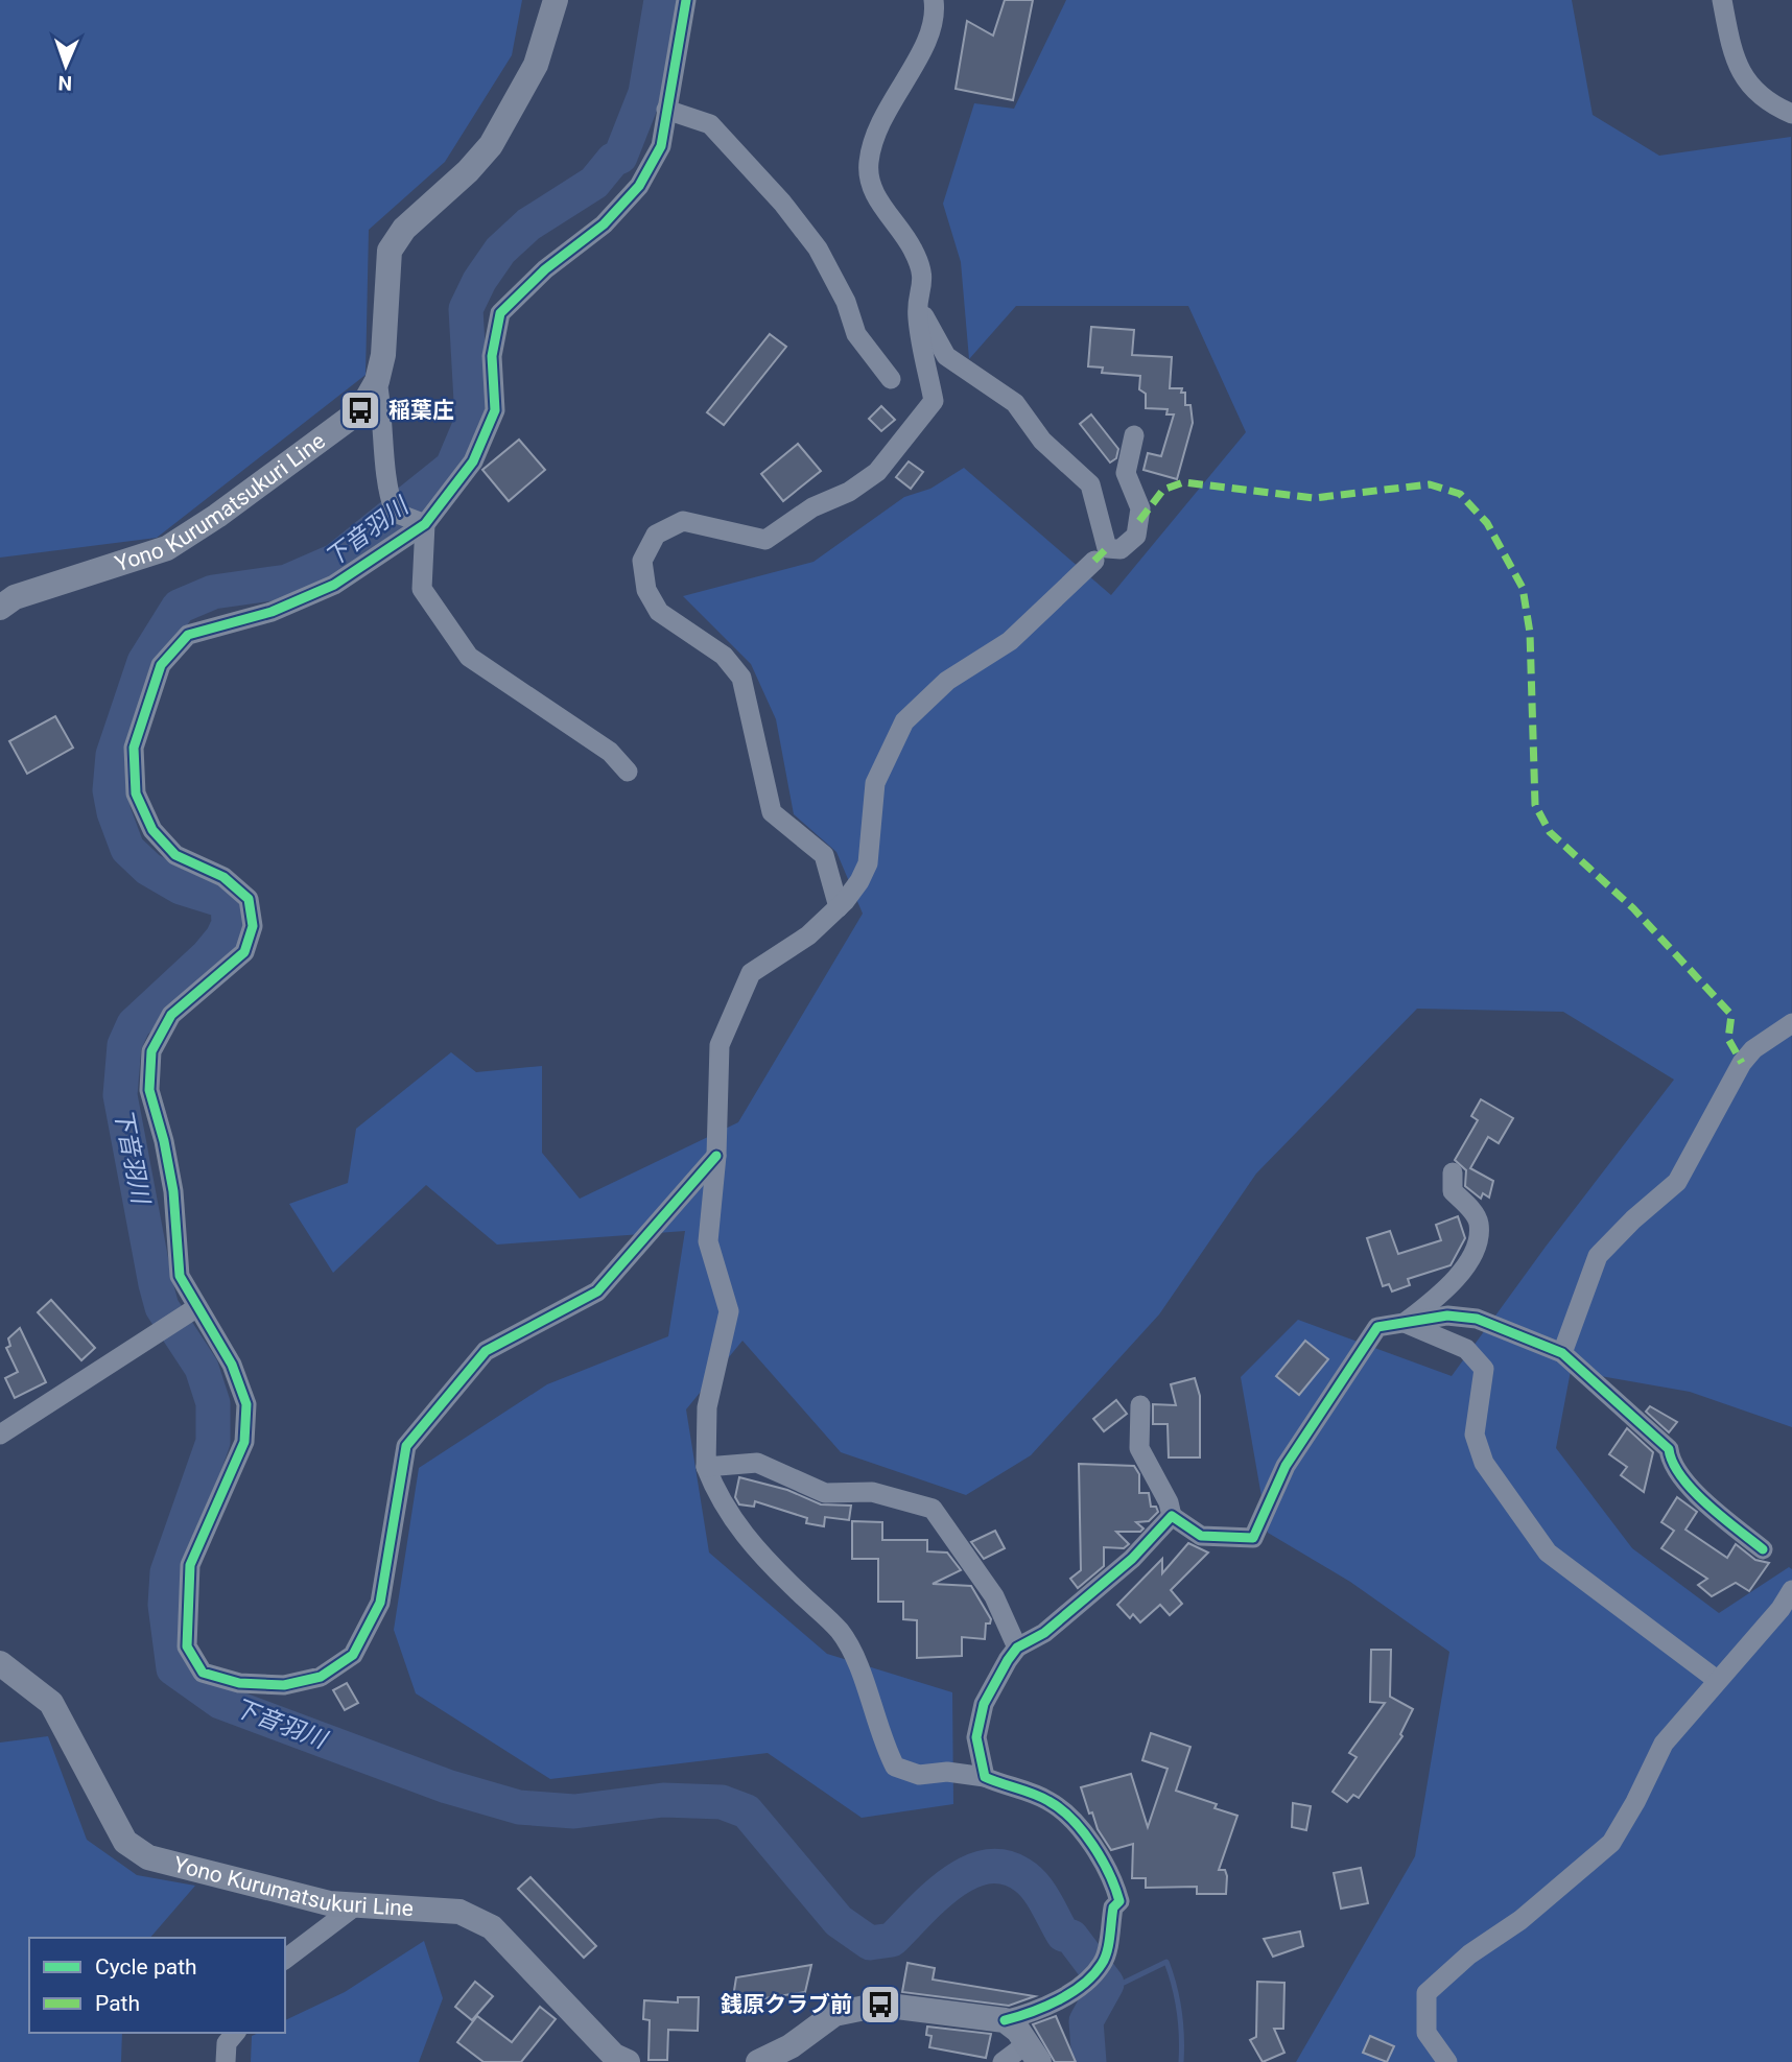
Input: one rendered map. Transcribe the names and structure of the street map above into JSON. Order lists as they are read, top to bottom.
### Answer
{
  "streets": {
    "main road": ["Yono Kurumatsukuri Line"]
  },
  "water": ["下音羽川"],
  "places": {
    "bus stop": ["稲葉庄", "銭原クラブ前"]
  },
  "legend": ["Cycle path", "Path"],
  "north": "bottom"
}
